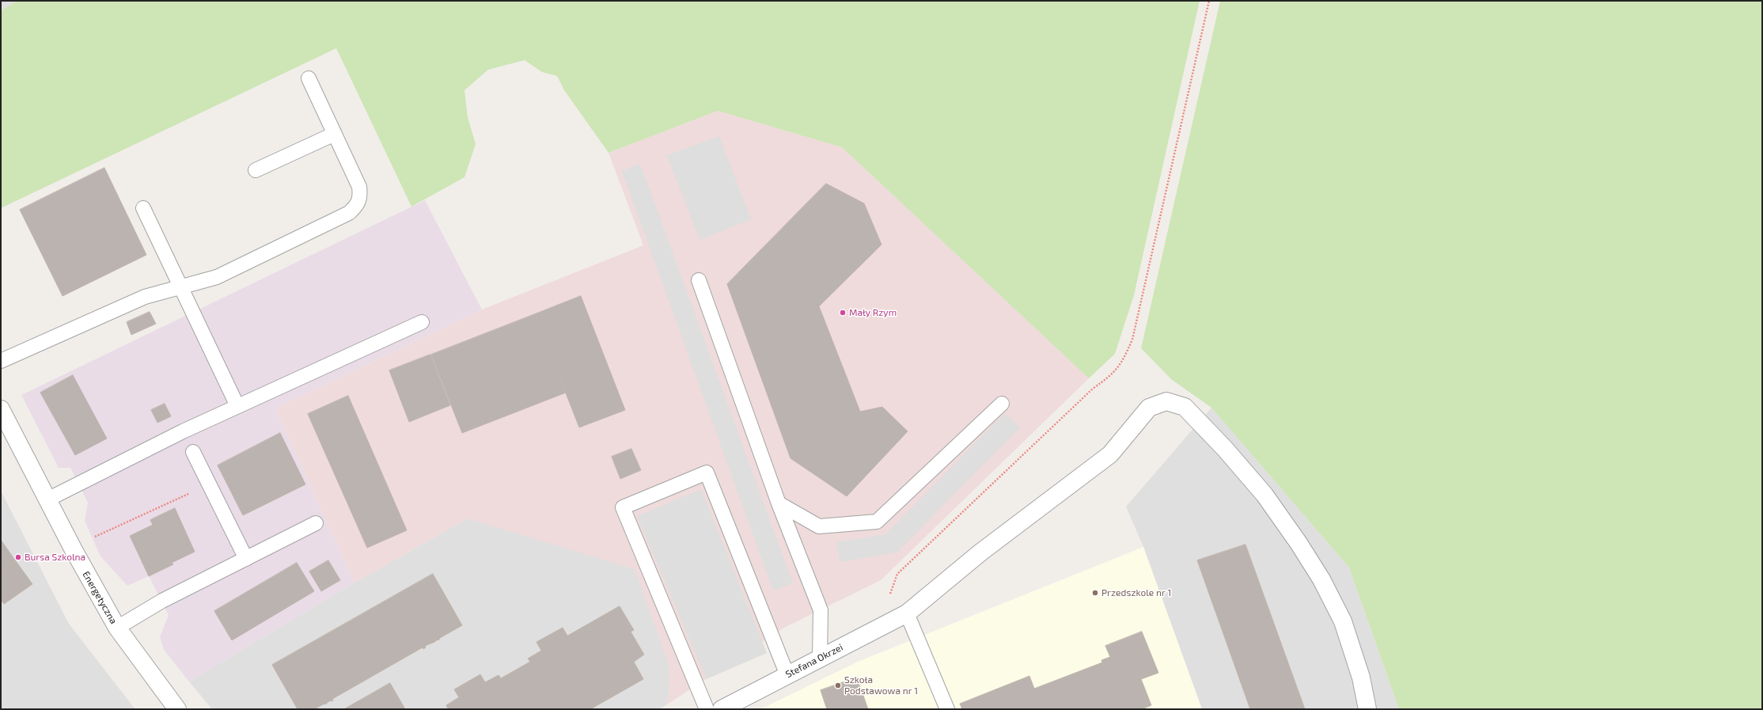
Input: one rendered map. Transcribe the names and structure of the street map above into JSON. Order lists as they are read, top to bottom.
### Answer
{
  "streets": {
    "street": ["Energetyczna", "Stefana Okrzei"]
  },
  "places": [
    "Mały Rzym",
    "Bursa Szkolna",
    "Przedszkole nr 1",
    "Szkoła Podstawowa nr 1"
  ]
}
